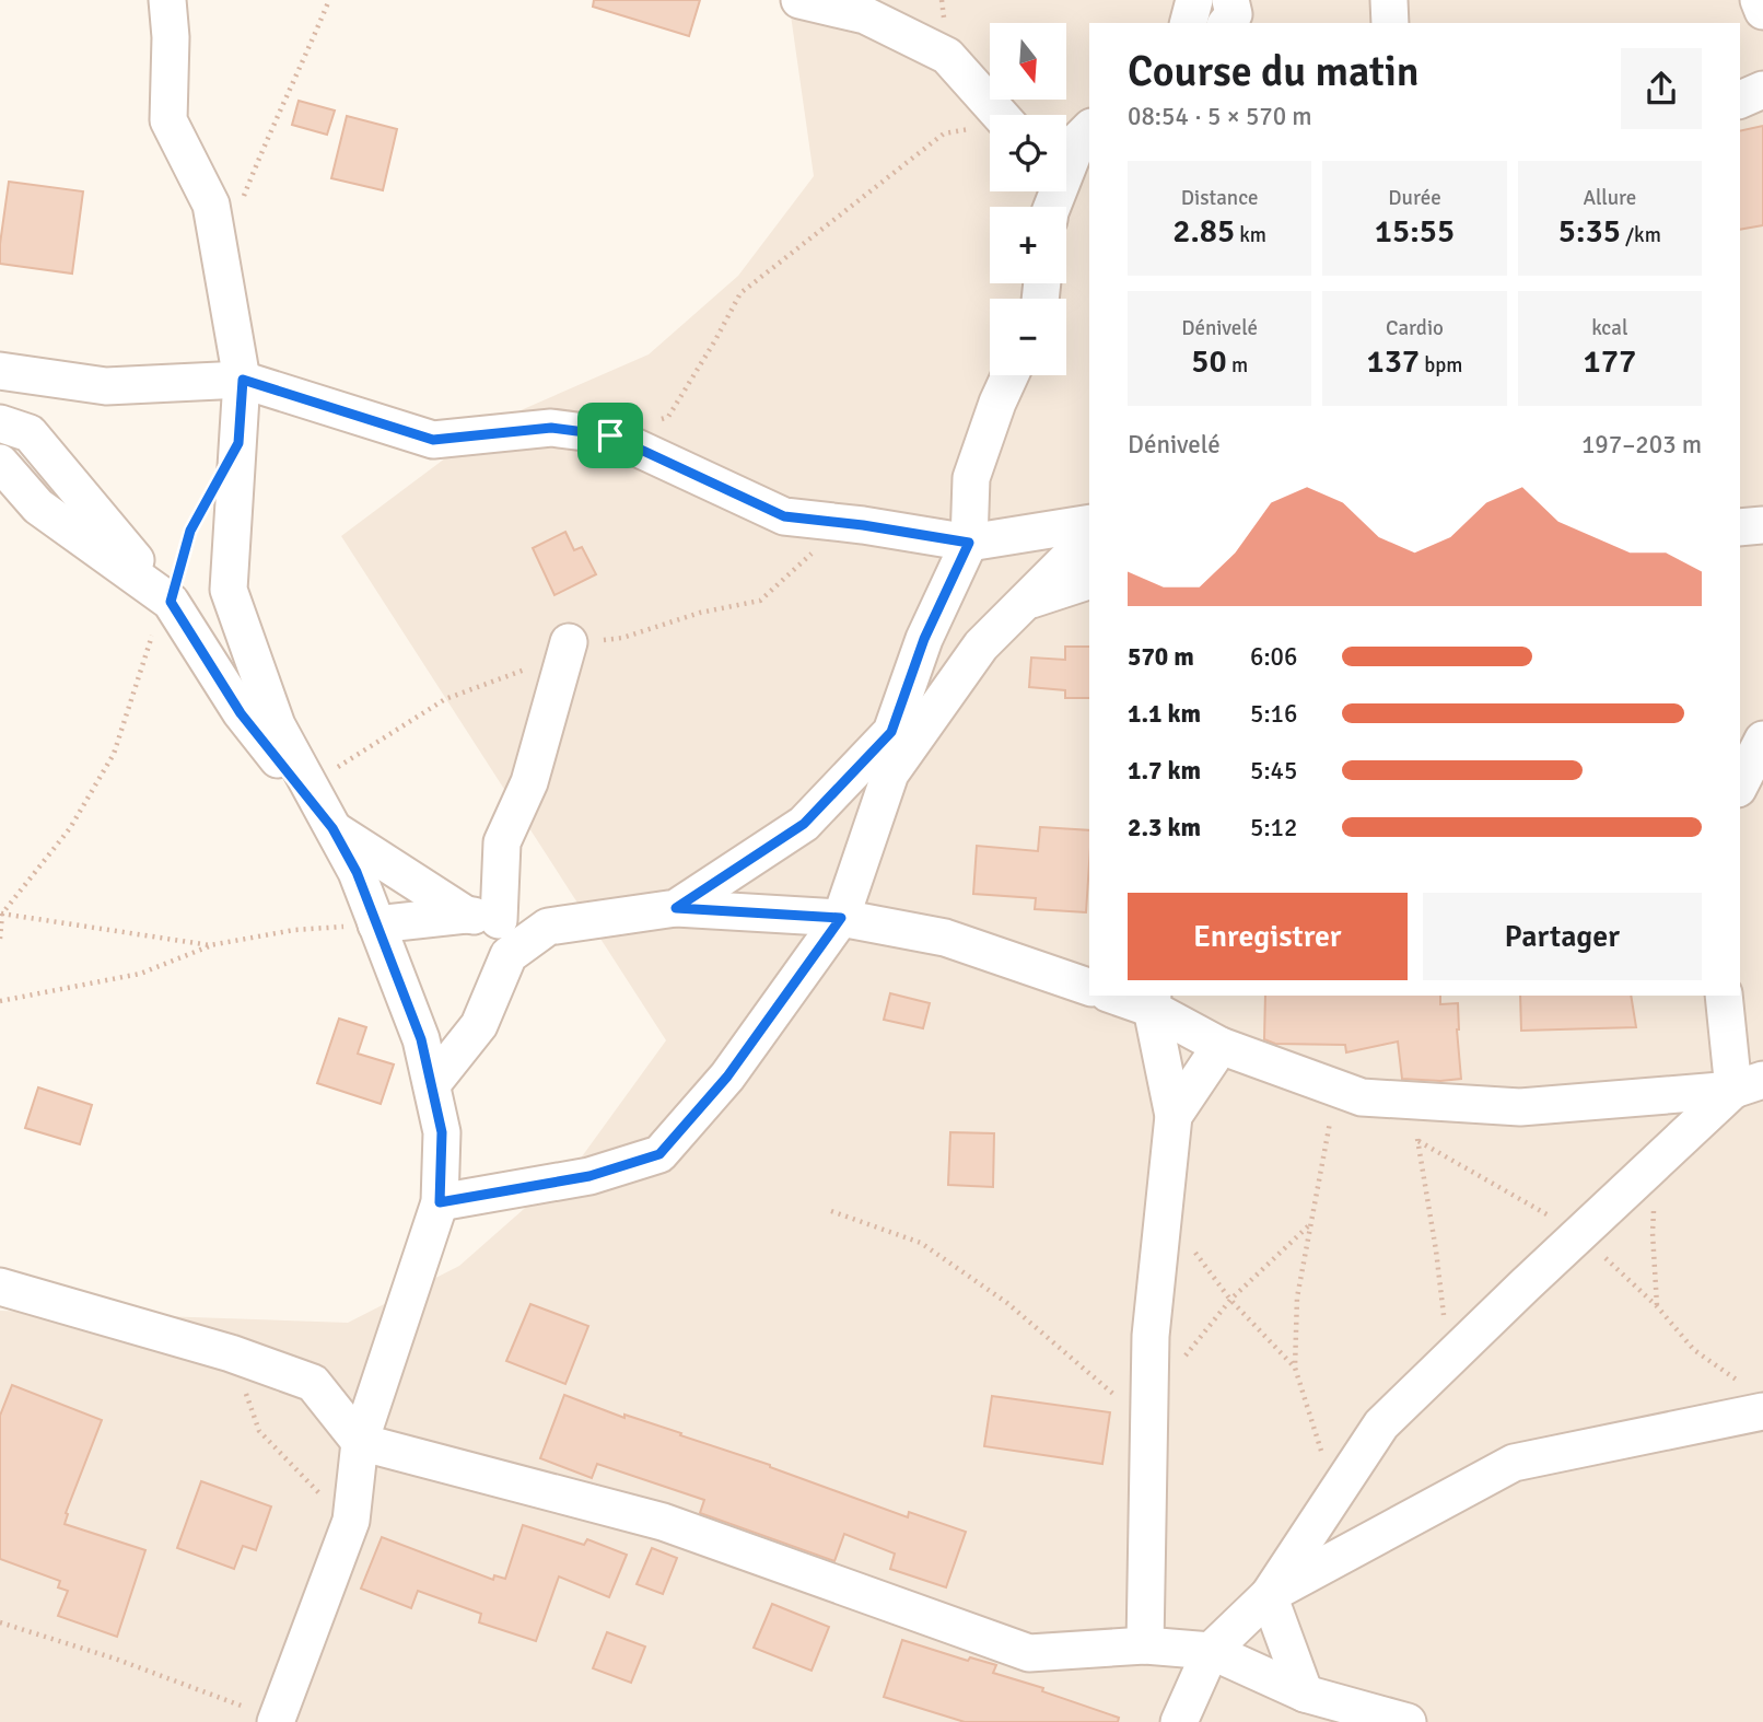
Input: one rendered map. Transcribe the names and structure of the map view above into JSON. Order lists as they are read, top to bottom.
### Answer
{
  "north": "bottom",
  "page": {
    "map_buttons": ["+", "−"],
    "heading": ["Course du matin", "08:54 · 5 × 570 m"],
    "stats": [
      ["Distance", "2.85 km"],
      ["Durée", "15:55"],
      ["Allure", "5:35 /km"],
      ["Dénivelé", "50 m"],
      ["Cardio", "137 bpm"],
      ["kcal", "177"]
    ],
    "chart": ["Dénivelé", "197–203 m"],
    "list": [
      {
        "name": "570 m",
        "note": "6:06"
      },
      {
        "name": "1.1 km",
        "note": "5:16"
      },
      {
        "name": "1.7 km",
        "note": "5:45"
      },
      {
        "name": "2.3 km",
        "note": "5:12"
      }
    ],
    "buttons": ["Enregistrer", "Partager"]
  }
}
